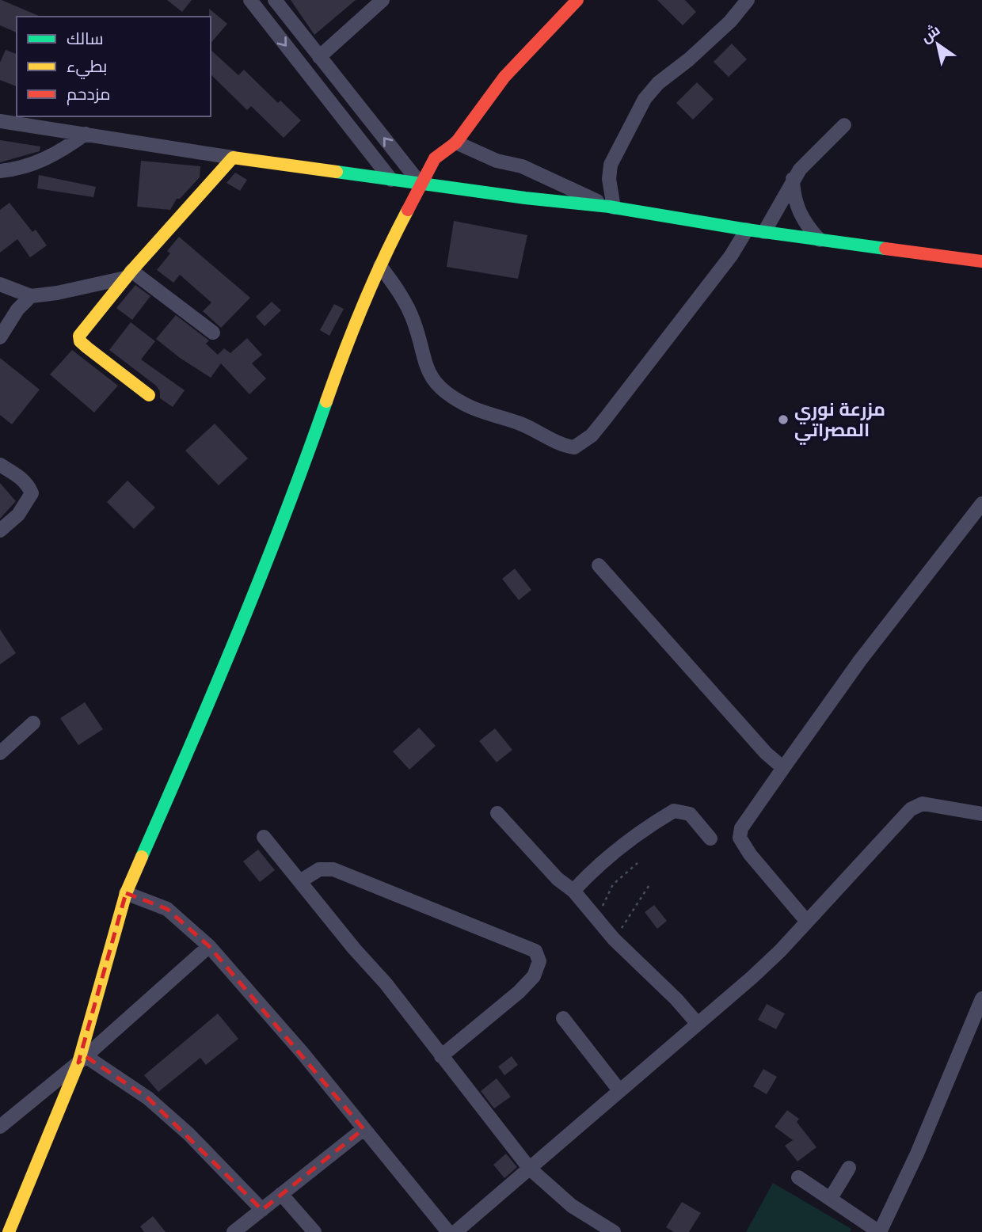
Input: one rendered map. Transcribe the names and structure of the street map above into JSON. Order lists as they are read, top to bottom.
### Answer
{
  "places": ["مزرعة نوري المصراتي"],
  "legend": ["سالك", "بطيء", "مزدحم"],
  "north": "top left"
}
